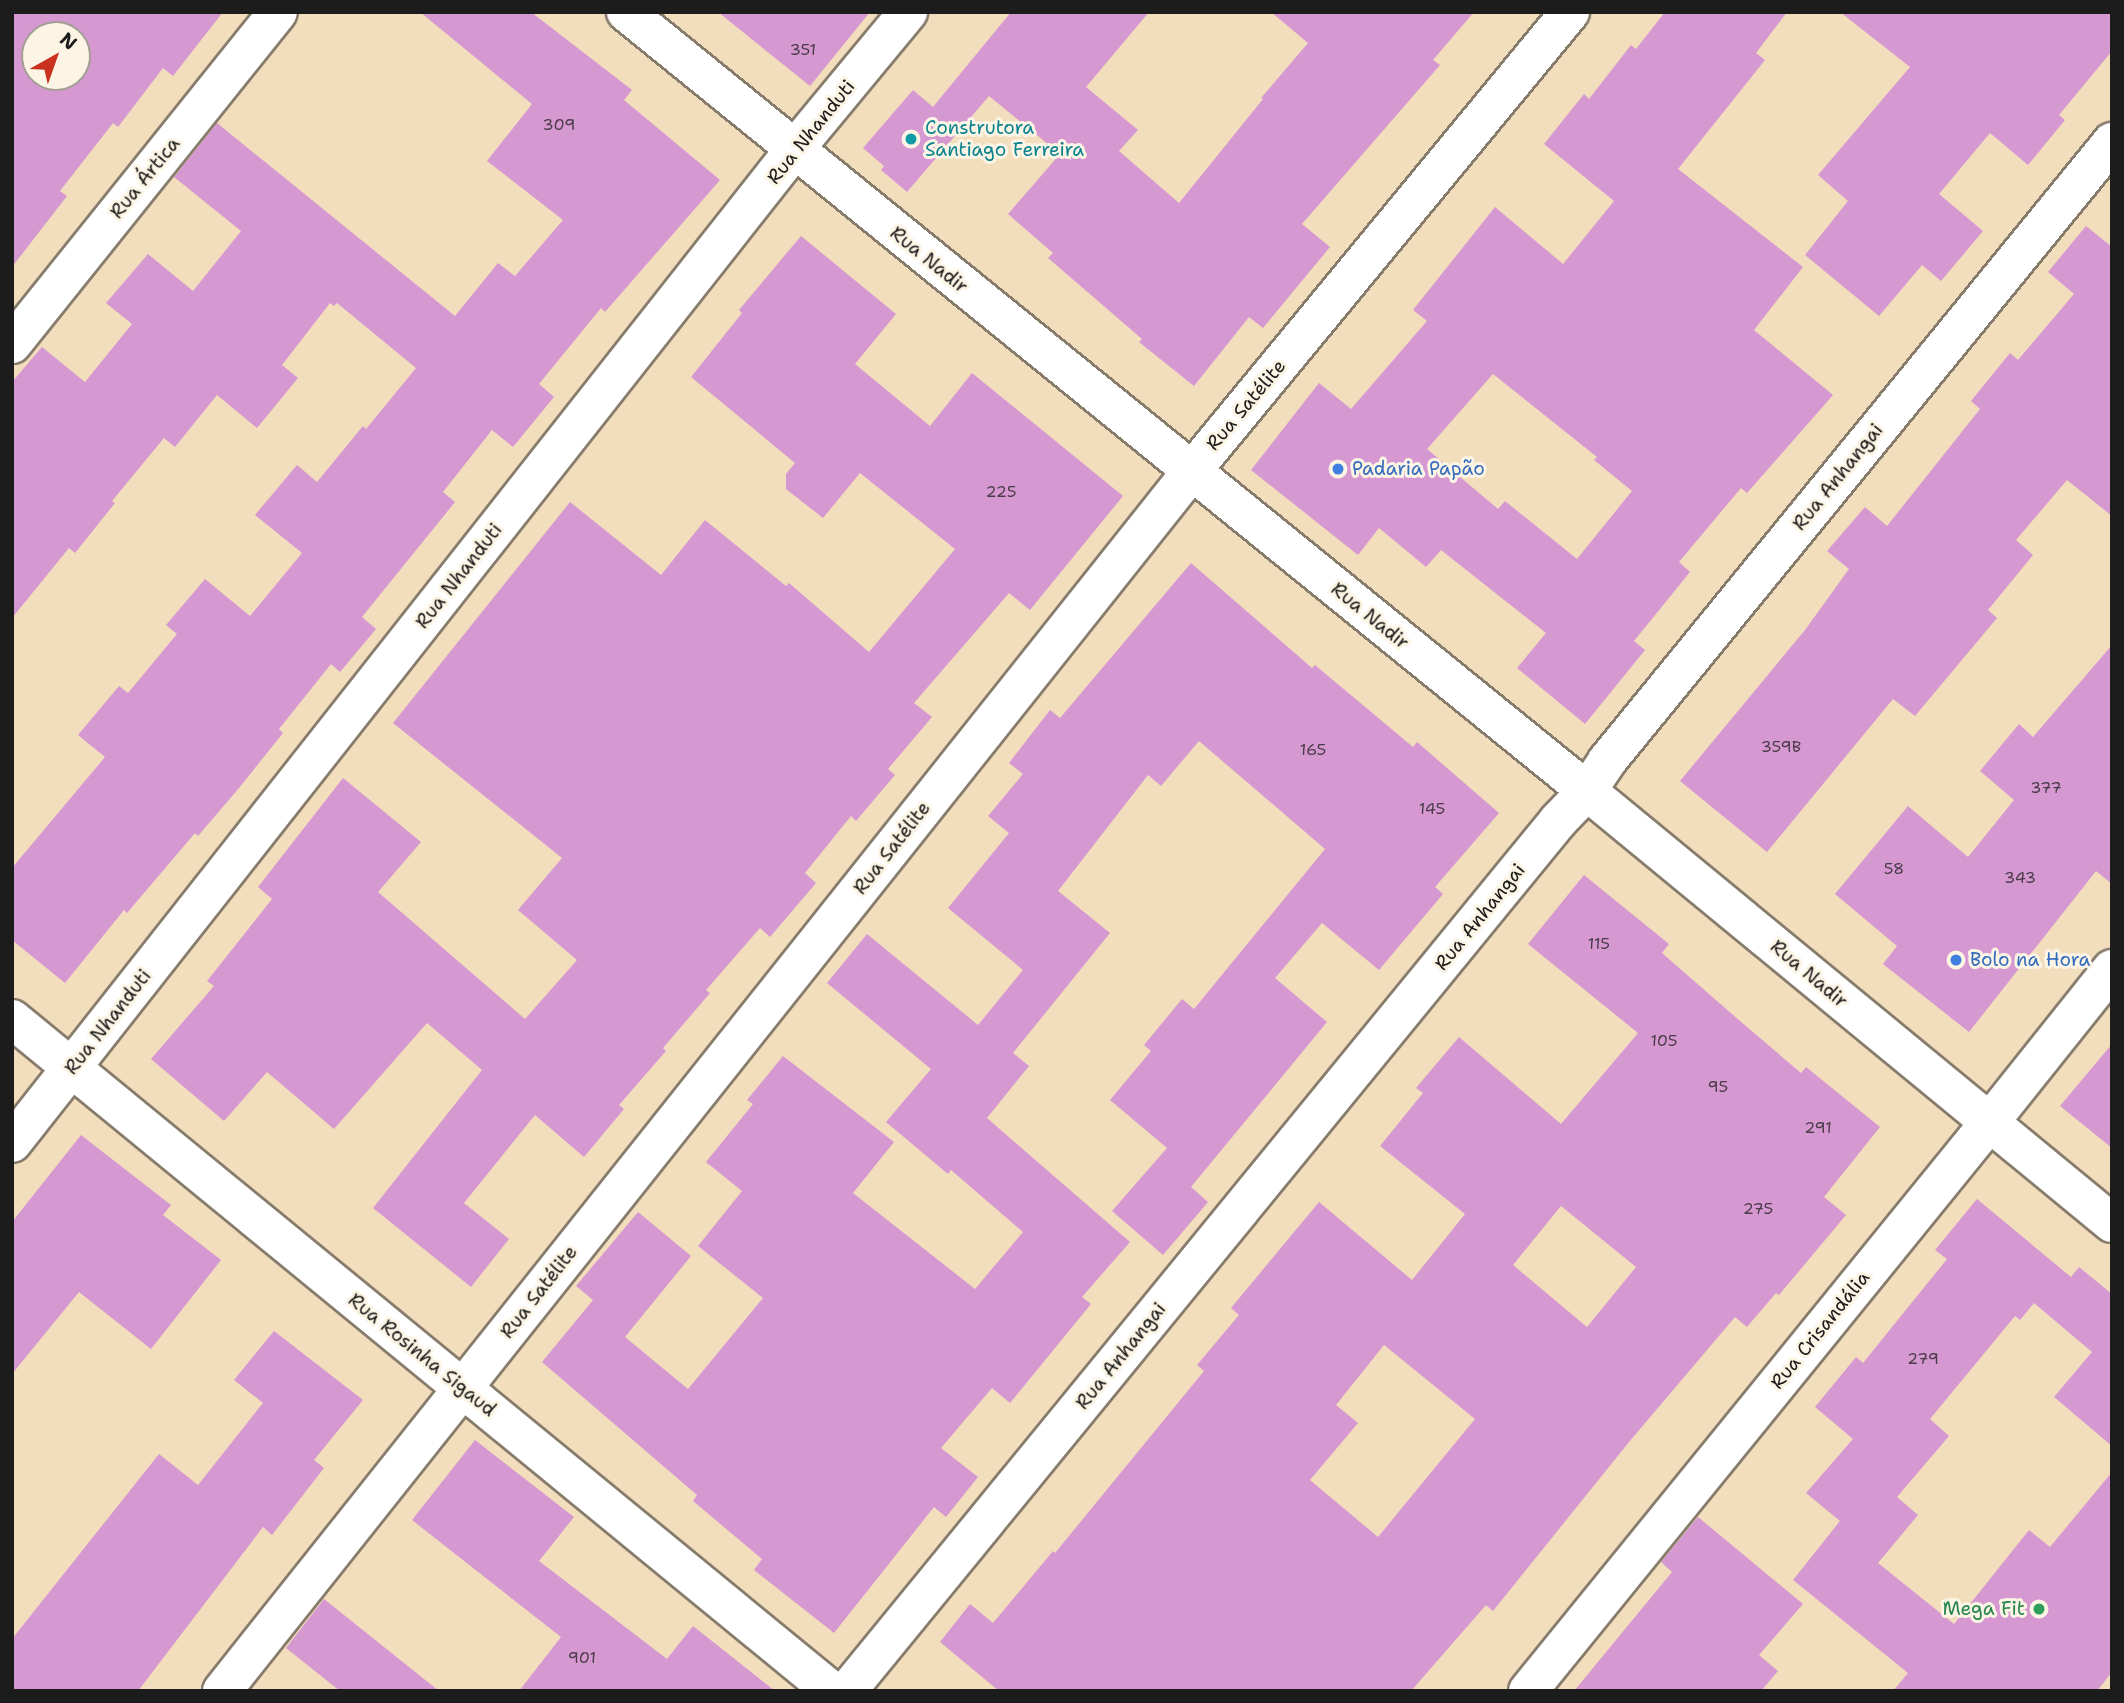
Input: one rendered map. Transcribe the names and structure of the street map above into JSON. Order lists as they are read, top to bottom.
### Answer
{
  "streets": {
    "street": [
      "Rua Nhanduti",
      "Rua Ártica",
      "Rua Nadir",
      "Rua Satélite",
      "Rua Anhangai",
      "Rua Crisandália",
      "Rua Rosinha Sigaud"
    ]
  },
  "crossings": [
    ["Rua Nhanduti", "Rua Nadir"],
    ["Rua Nhanduti", "Rua Rosinha Sigaud"],
    ["Rua Nadir", "Rua Satélite"],
    ["Rua Nadir", "Rua Anhangai"],
    ["Rua Nadir", "Rua Crisandália"],
    ["Rua Satélite", "Rua Rosinha Sigaud"]
  ],
  "places": [
    "Construtora Santiago Ferreira",
    "Padaria Papão",
    "Bolo na Hora",
    "Mega Fit"
  ],
  "house_numbers": [
    "351",
    "309",
    "225",
    "359B",
    "165",
    "377",
    "145",
    "58",
    "343",
    "115",
    "105",
    "95",
    "291",
    "275",
    "279",
    "901"
  ],
  "north": "top right"
}
